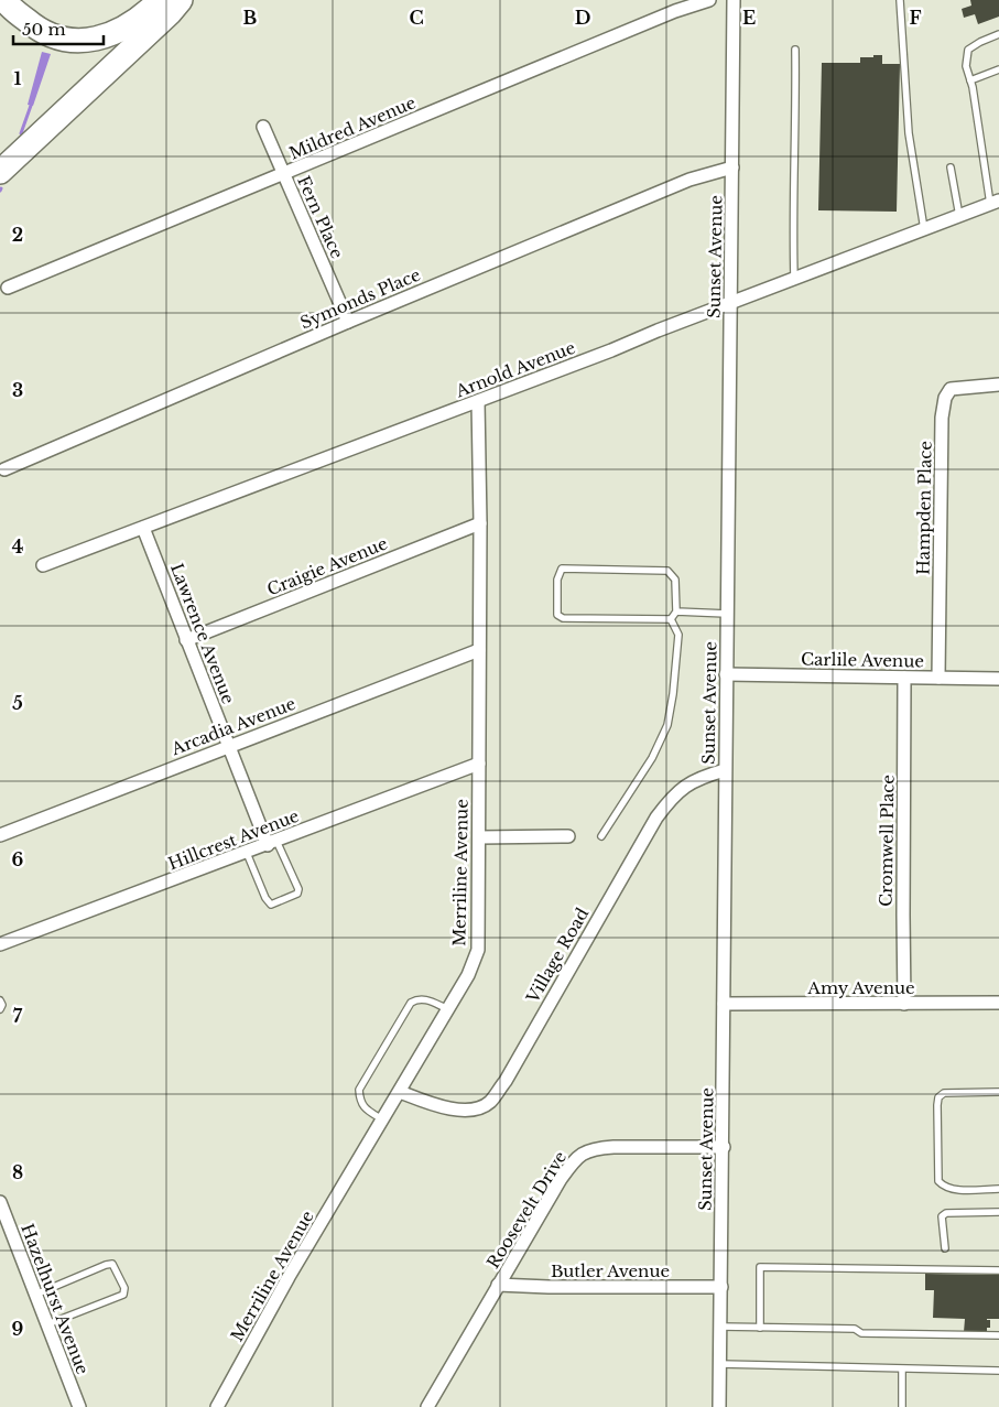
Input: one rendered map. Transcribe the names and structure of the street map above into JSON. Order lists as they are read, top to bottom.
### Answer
{
  "streets": {
    "street": [
      "Mildred Avenue",
      "Fern Place",
      "Sunset Avenue",
      "Symonds Place",
      "Arnold Avenue",
      "Hampden Place",
      "Craigie Avenue",
      "Lawrence Avenue",
      "Carlile Avenue",
      "Arcadia Avenue",
      "Hillcrest Avenue",
      "Cromwell Place",
      "Merriline Avenue",
      "Village Road",
      "Amy Avenue",
      "Roosevelt Drive",
      "Butler Avenue",
      "Hazelhurst Avenue"
    ]
  },
  "crossings": [
    ["Mildred Avenue", "Fern Place"],
    ["Fern Place", "Symonds Place"],
    ["Sunset Avenue", "Symonds Place"],
    ["Sunset Avenue", "Arnold Avenue"],
    ["Sunset Avenue", "Carlile Avenue"],
    ["Sunset Avenue", "Village Road"],
    ["Sunset Avenue", "Amy Avenue"],
    ["Sunset Avenue", "Roosevelt Drive"],
    ["Sunset Avenue", "Butler Avenue"],
    ["Arnold Avenue", "Lawrence Avenue"],
    ["Arnold Avenue", "Merriline Avenue"],
    ["Hampden Place", "Carlile Avenue"],
    ["Craigie Avenue", "Lawrence Avenue"],
    ["Craigie Avenue", "Merriline Avenue"],
    ["Lawrence Avenue", "Arcadia Avenue"],
    ["Lawrence Avenue", "Hillcrest Avenue"],
    ["Carlile Avenue", "Cromwell Place"],
    ["Arcadia Avenue", "Merriline Avenue"],
    ["Hillcrest Avenue", "Merriline Avenue"],
    ["Cromwell Place", "Amy Avenue"],
    ["Merriline Avenue", "Village Road"],
    ["Roosevelt Drive", "Butler Avenue"]
  ],
  "scale_bar": "50 m",
  "grid": {
    "columns": [
      "B",
      "C",
      "D",
      "E",
      "F"
    ],
    "rows": [
      "1",
      "2",
      "3",
      "4",
      "5",
      "6",
      "7",
      "8",
      "9"
    ]
  }
}
